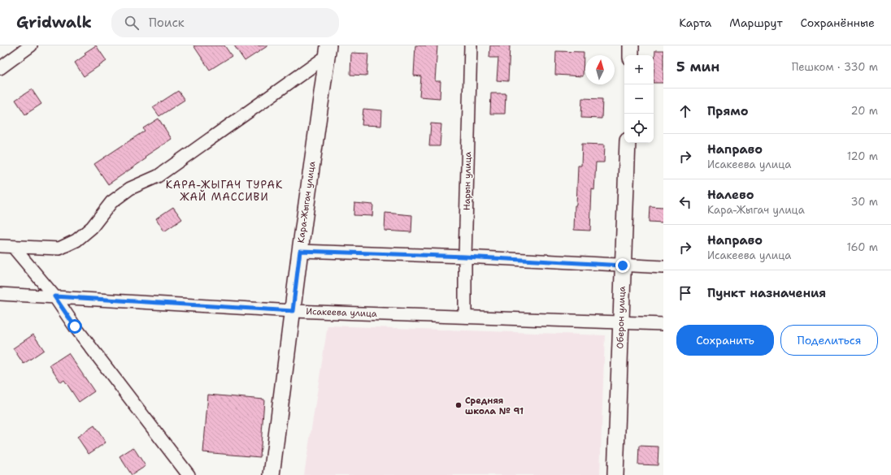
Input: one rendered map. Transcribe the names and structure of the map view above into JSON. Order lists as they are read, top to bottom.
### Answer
{
  "streets": {
    "street": [
      "Нарын улица",
      "Кара-Жыгач улица",
      "Исакеева улица",
      "Оберон улица"
    ]
  },
  "crossings": [
    ["Нарын улица", "Исакеева улица"],
    ["Кара-Жыгач улица", "Исакеева улица"],
    ["Исакеева улица", "Оберон улица"]
  ],
  "districts": ["КАРА-ЖЫГАЧ ТУРАК ЖАЙ МАССИВИ"],
  "places": ["Средняя школа № 91"],
  "north": "top",
  "page": {
    "header": "Gridwalk",
    "search": "Поиск",
    "nav": ["Карта", "Маршрут", "Сохранённые"],
    "heading": ["5 мин", "Пешком · 330 m"],
    "map_buttons": ["+", "−"],
    "list": [
      ["Прямо", "20 m"],
      ["Направо", "Исакеева улица", "120 m"],
      ["Налево", "Кара-Жыгач улица", "30 m"],
      ["Направо", "Исакеева улица", "160 m"],
      "Пункт назначения"
    ],
    "buttons": ["Сохранить", "Поделиться"]
  }
}
